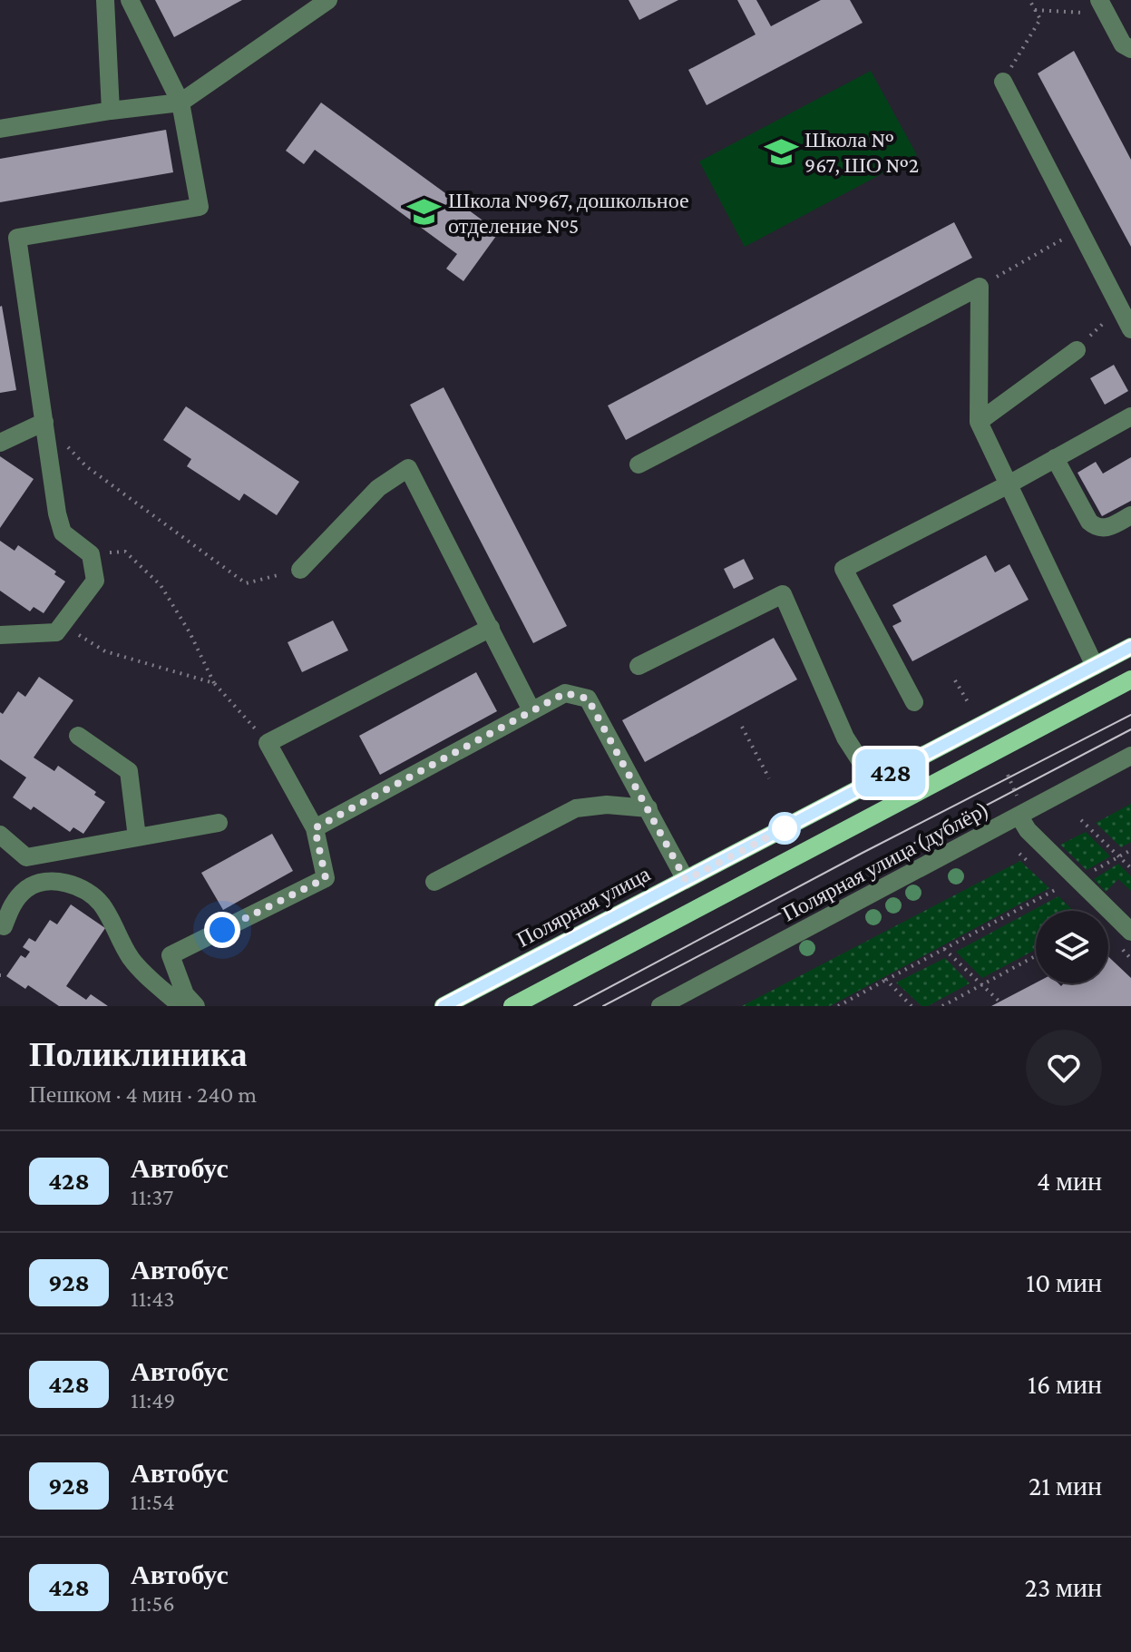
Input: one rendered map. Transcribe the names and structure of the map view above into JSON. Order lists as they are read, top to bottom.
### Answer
{
  "streets": {
    "main road": ["Полярная улица"],
    "street": ["Полярная улица (дублёр)"]
  },
  "places": {
    "school or university": ["Школа № 967, ШО №2", "Школа №967, дошкольное отделение №5"]
  },
  "lines": ["bus line 428"],
  "page": {
    "on_map": "428",
    "heading": ["Поликлиника", "Пешком · 4 мин · 240 m"],
    "list": [
      {
        "mark": "428",
        "name": "Автобус",
        "note": "11:37",
        "value": "4 мин"
      },
      {
        "mark": "928",
        "name": "Автобус",
        "note": "11:43",
        "value": "10 мин"
      },
      {
        "mark": "428",
        "name": "Автобус",
        "note": "11:49",
        "value": "16 мин"
      },
      {
        "mark": "928",
        "name": "Автобус",
        "note": "11:54",
        "value": "21 мин"
      },
      {
        "mark": "428",
        "name": "Автобус",
        "note": "11:56",
        "value": "23 мин"
      }
    ]
  }
}
